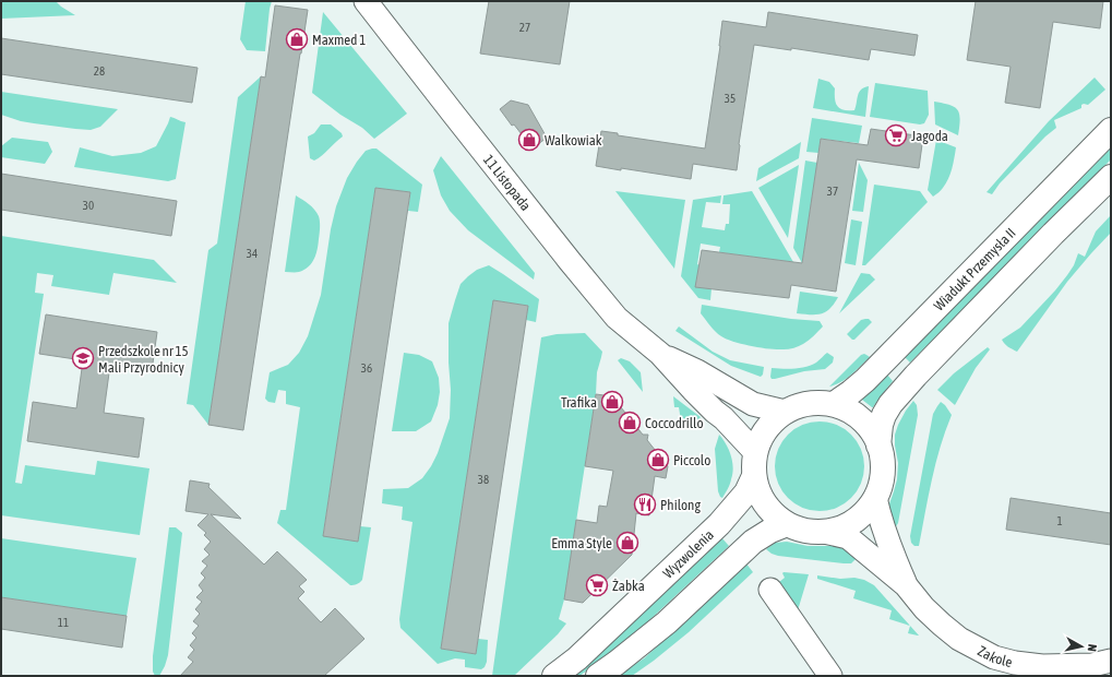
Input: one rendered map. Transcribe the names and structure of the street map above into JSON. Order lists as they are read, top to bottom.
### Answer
{
  "streets": {
    "main road": ["Wiadukt Przemysła II", "Wyzwolenia"],
    "street": ["11 Listopada", "Zakole"]
  },
  "crossings": [
    ["11 Listopada", "Wiadukt Przemysła II"],
    ["11 Listopada", "Wyzwolenia"],
    ["11 Listopada", "Zakole"],
    ["Wiadukt Przemysła II", "Wyzwolenia"],
    ["Wiadukt Przemysła II", "Zakole"],
    ["Wyzwolenia", "Zakole"]
  ],
  "places": {
    "shop": [
      "Maxmed 1",
      "Walkowiak",
      "Trafika",
      "Coccodrillo",
      "Piccolo",
      "Emma Style"
    ],
    "supermarket": ["Jagoda", "Żabka"],
    "school or university": ["Przedszkole nr 15 Mali Przyrodnicy"],
    "restaurant": ["Philong"]
  },
  "house_numbers": [
    "27",
    "28",
    "35",
    "37",
    "30",
    "34",
    "36",
    "38",
    "1",
    "11"
  ],
  "north": "right"
}
